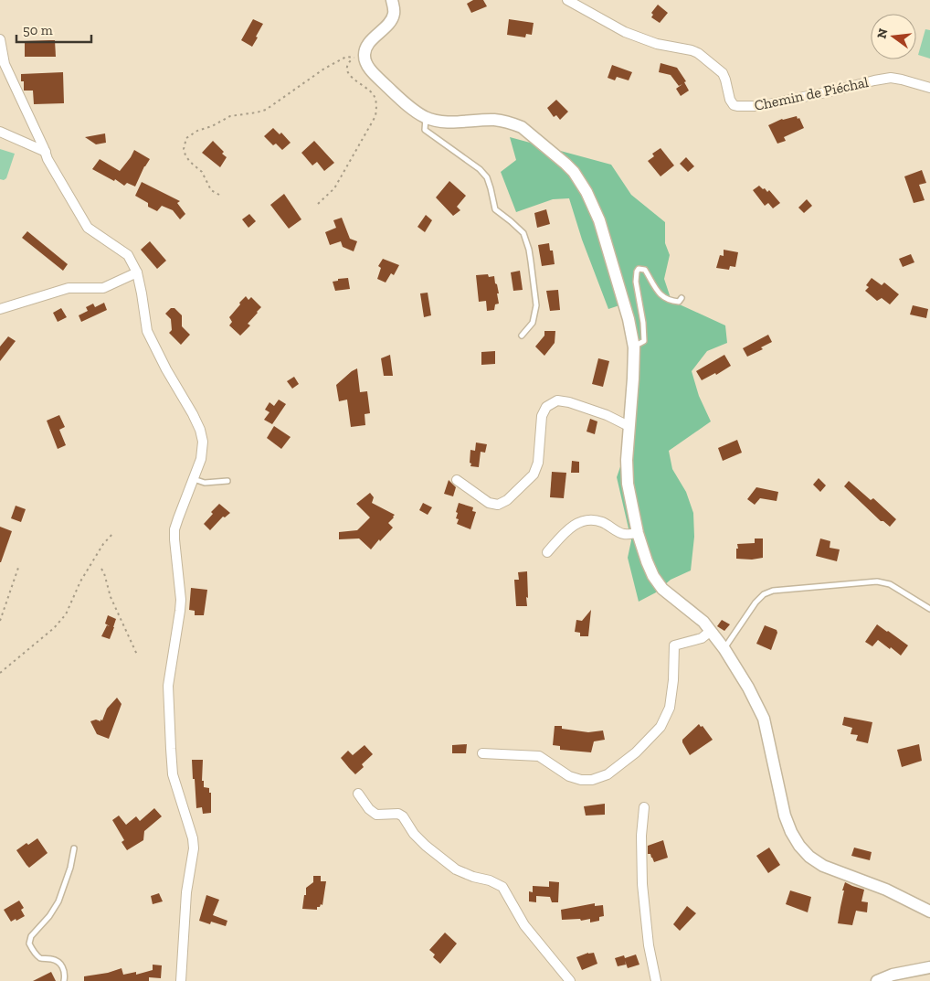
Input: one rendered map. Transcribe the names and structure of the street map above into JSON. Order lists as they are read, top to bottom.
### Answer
{
  "streets": {
    "street": ["Chemin de Piéchal"]
  },
  "scale_bar": "50 m",
  "north": "left"
}
